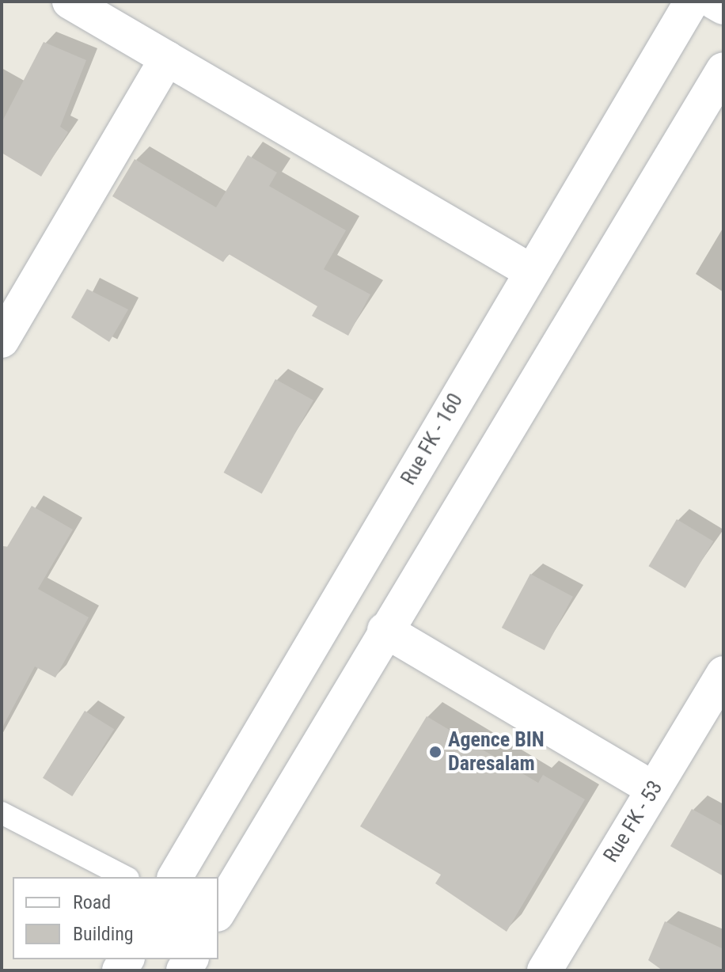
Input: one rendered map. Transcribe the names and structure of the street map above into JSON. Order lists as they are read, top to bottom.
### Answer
{
  "streets": {
    "main road": ["Rue FK - 160", "Rue FK - 53"]
  },
  "places": ["Agence BIN Daresalam"],
  "legend": ["Road", "Building"]
}
